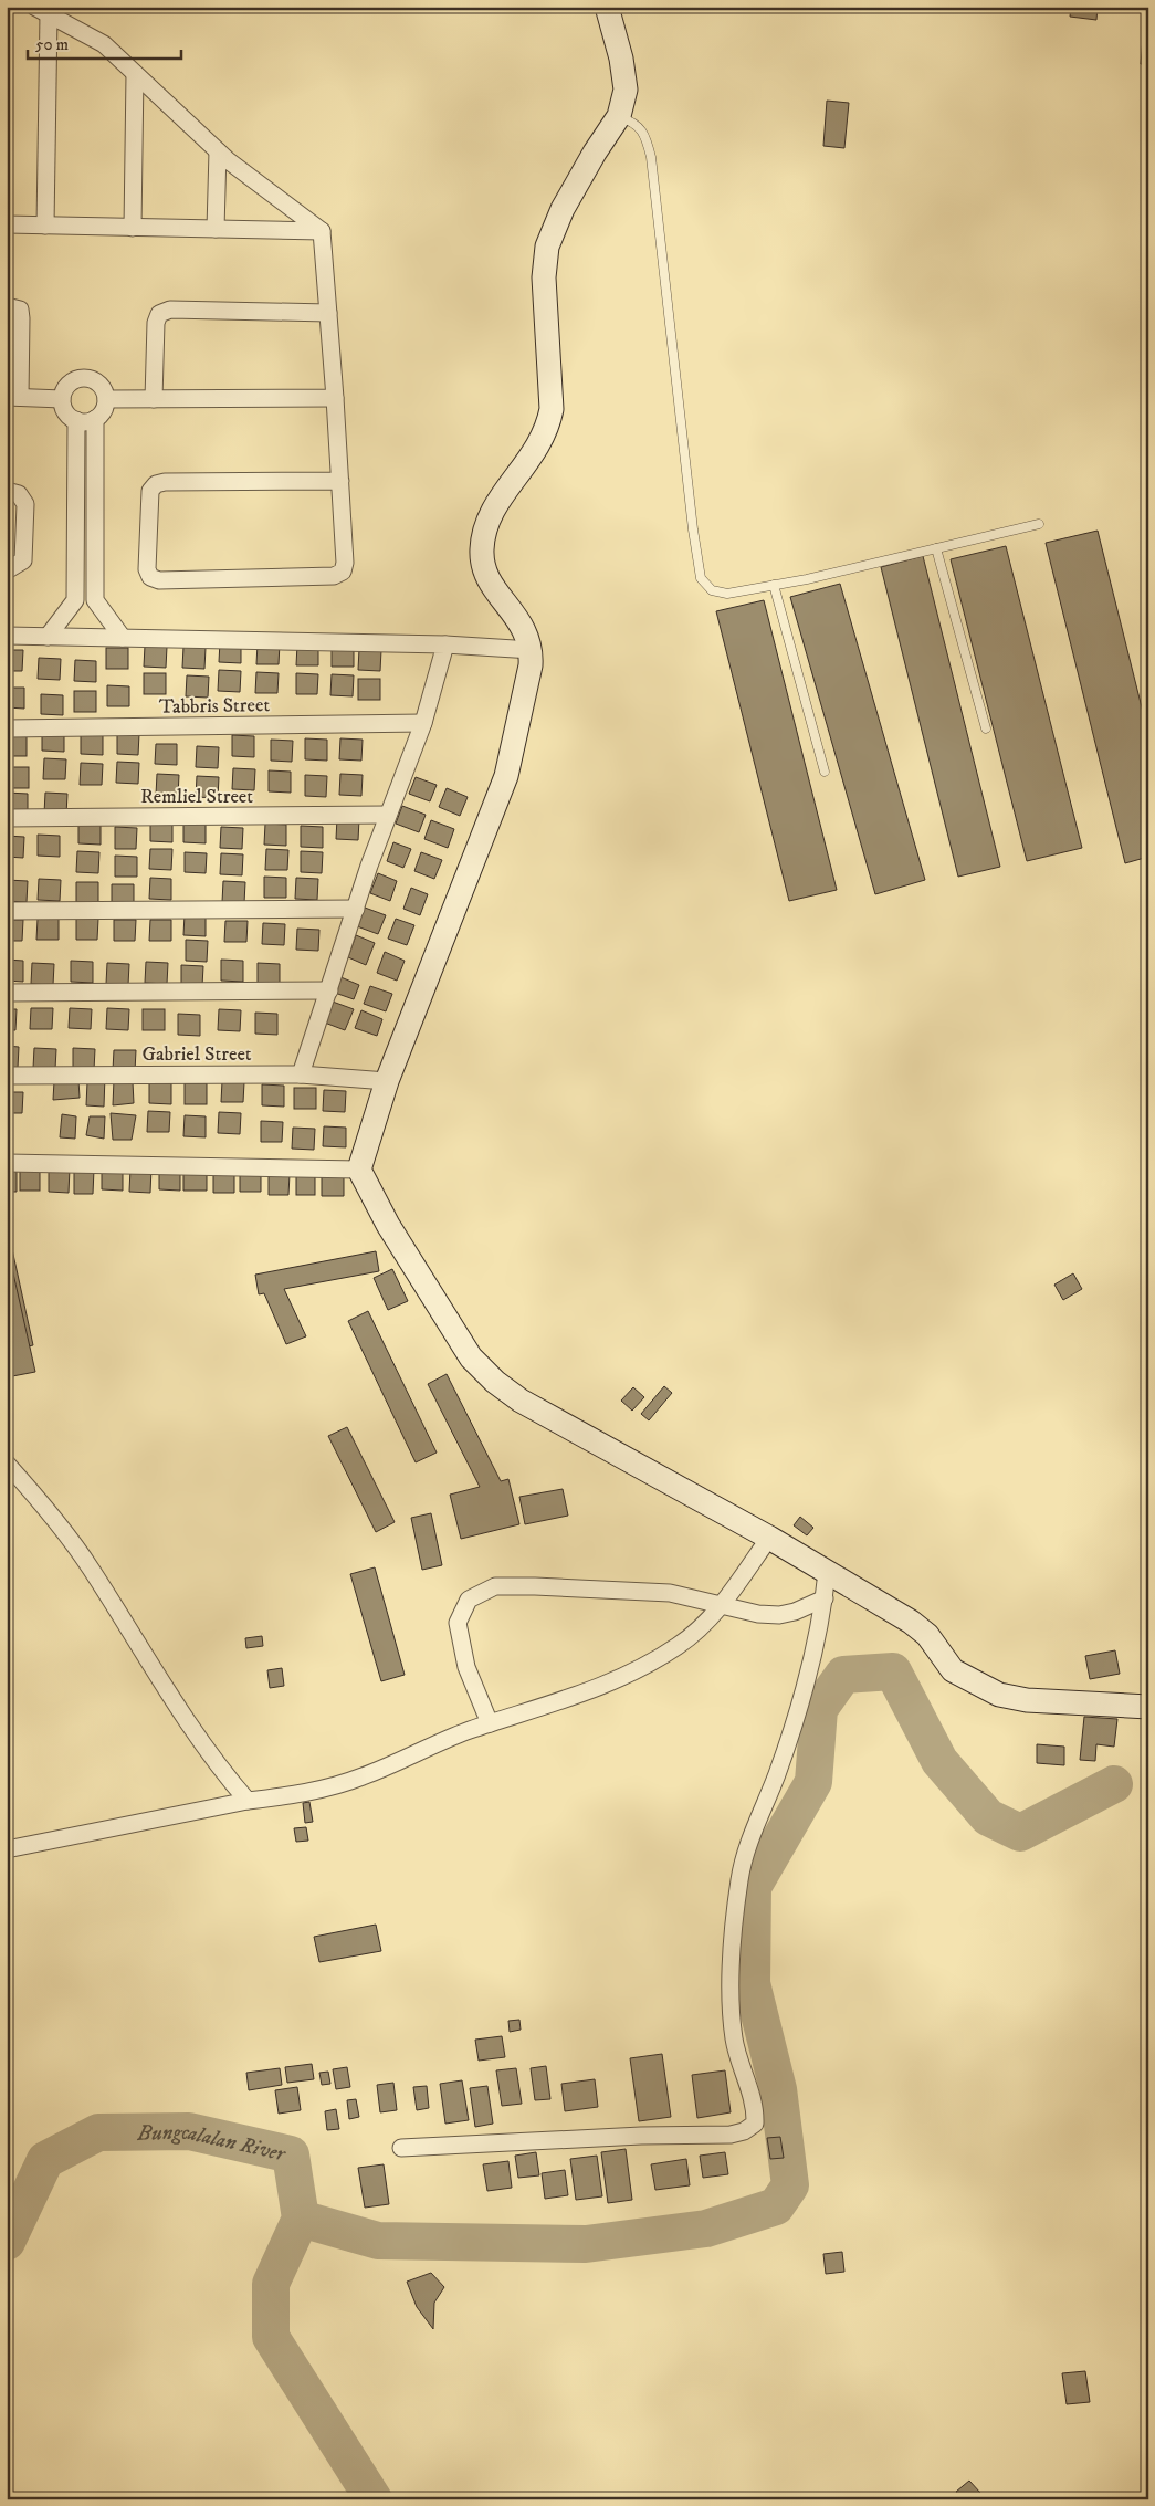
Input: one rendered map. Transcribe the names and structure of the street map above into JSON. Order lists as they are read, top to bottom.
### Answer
{
  "streets": {
    "street": ["Tabbris Street", "Remliel Street", "Gabriel Street"]
  },
  "water": ["Bungcalalan River"],
  "scale_bar": "50 m"
}
